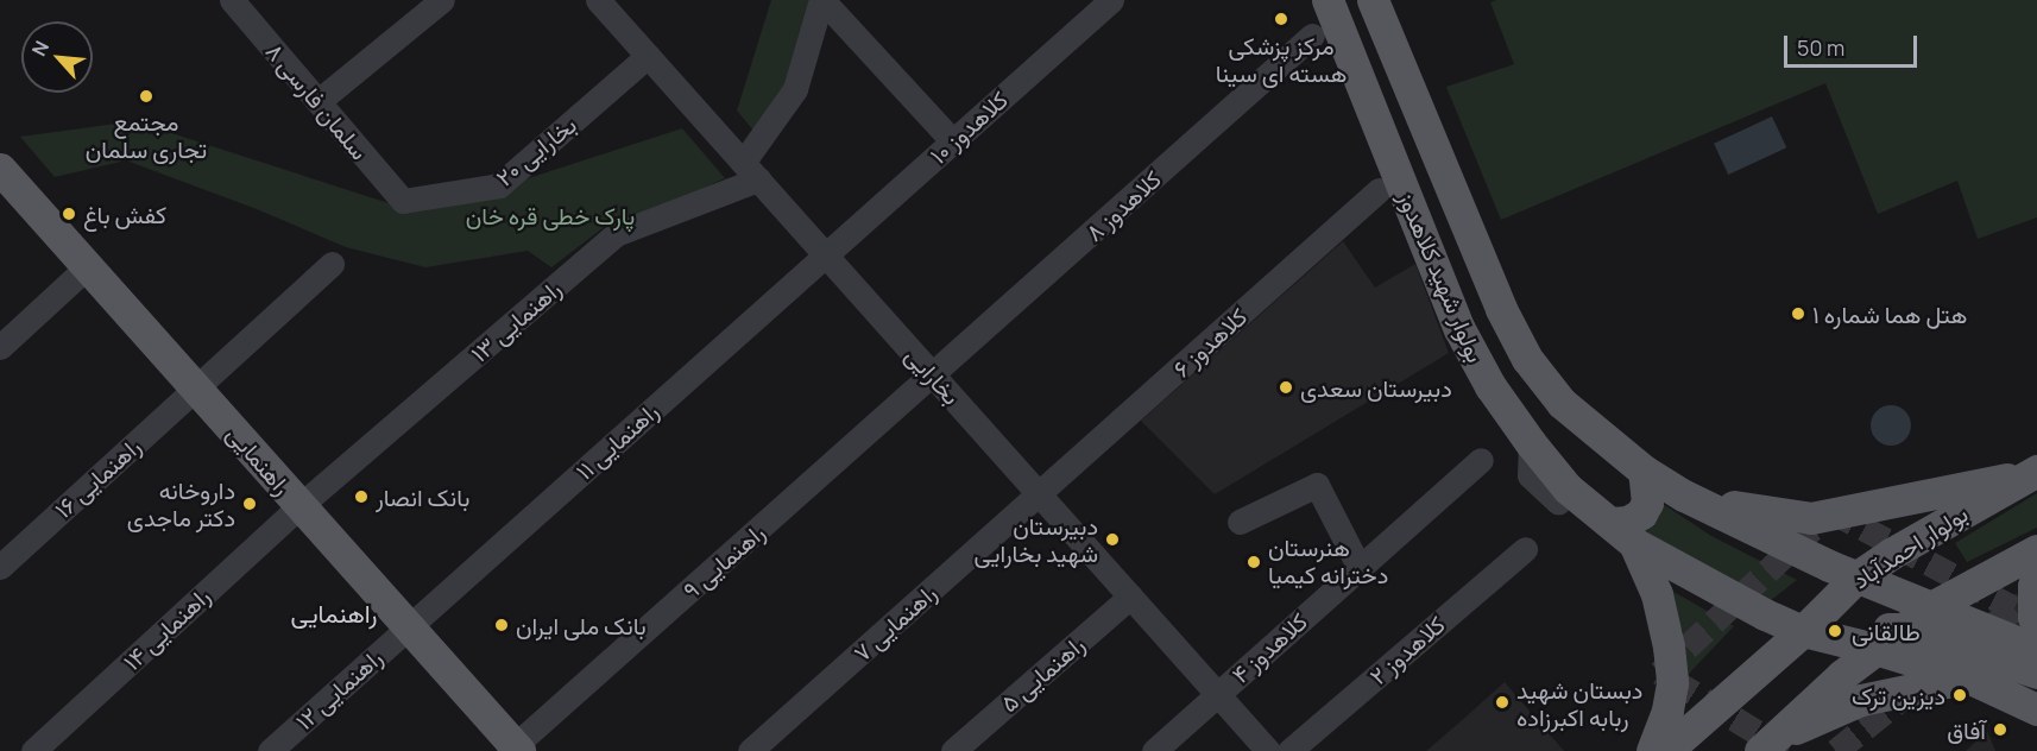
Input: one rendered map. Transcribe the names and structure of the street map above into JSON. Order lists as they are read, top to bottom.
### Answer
{
  "streets": {
    "main road": ["بولوار شهید کلاهدوز", "راهنمایی", "بولوار احمدآباد"],
    "street": [
      "سلمان فارسی ۸",
      "کلاهدوز ۱۰",
      "بخارایی ۲۰",
      "کلاهدوز ۸",
      "راهنمایی ۱۳",
      "کلاهدوز ۶",
      "بخارایی",
      "راهنمایی ۱۱",
      "راهنمایی ۱۶",
      "راهنمایی ۹",
      "راهنمایی ۷",
      "راهنمایی ۱۴",
      "کلاهدوز ۴",
      "کلاهدوز ۲",
      "راهنمایی ۵",
      "راهنمایی ۱۲"
    ]
  },
  "crossings": [
    ["سلمان فارسی ۸", "بخارایی ۲۰"],
    ["کلاهدوز ۱۰", "بخارایی"],
    ["کلاهدوز ۱۰", "راهنمایی ۱۱"],
    ["بخارایی ۲۰", "بخارایی"],
    ["کلاهدوز ۸", "بخارایی"],
    ["کلاهدوز ۸", "راهنمایی ۹"],
    ["بولوار شهید کلاهدوز", "بولوار احمدآباد"],
    ["راهنمایی ۱۳", "بخارایی"],
    ["راهنمایی ۱۳", "راهنمایی"],
    ["راهنمایی ۱۳", "راهنمایی ۱۴"],
    ["کلاهدوز ۶", "بخارایی"],
    ["کلاهدوز ۶", "راهنمایی ۷"],
    ["بخارایی", "راهنمایی ۱۱"],
    ["بخارایی", "راهنمایی ۹"],
    ["بخارایی", "راهنمایی ۷"],
    ["بخارایی", "کلاهدوز ۴"],
    ["بخارایی", "راهنمایی ۵"],
    ["راهنمایی ۱۱", "راهنمایی"],
    ["راهنمایی ۱۱", "راهنمایی ۱۲"],
    ["راهنمایی", "راهنمایی ۱۶"],
    ["راهنمایی", "راهنمایی ۹"],
    ["راهنمایی", "راهنمایی ۱۴"],
    ["راهنمایی", "راهنمایی ۱۲"]
  ],
  "districts": ["راهنمایی"],
  "parks": ["پارک خطی قره خان"],
  "places": [
    "مرکز پزشکی هسته ای سینا",
    "مجتمع تجاری سلمان",
    "کفش باغ",
    "هتل هما شماره ۱",
    "دبیرستان سعدی",
    "بانک انصار",
    "داروخانه دکتر ماجدی",
    "دبیرستان شهید بخارایی",
    "هنرستان دخترانه کیمیا",
    "بانک ملی ایران",
    "طالقانی",
    "دیزین ترک",
    "دبستان شهید ربابه اکبرزاده",
    "آفاق"
  ],
  "scale_bar": "50 m",
  "north": "top left"
}
